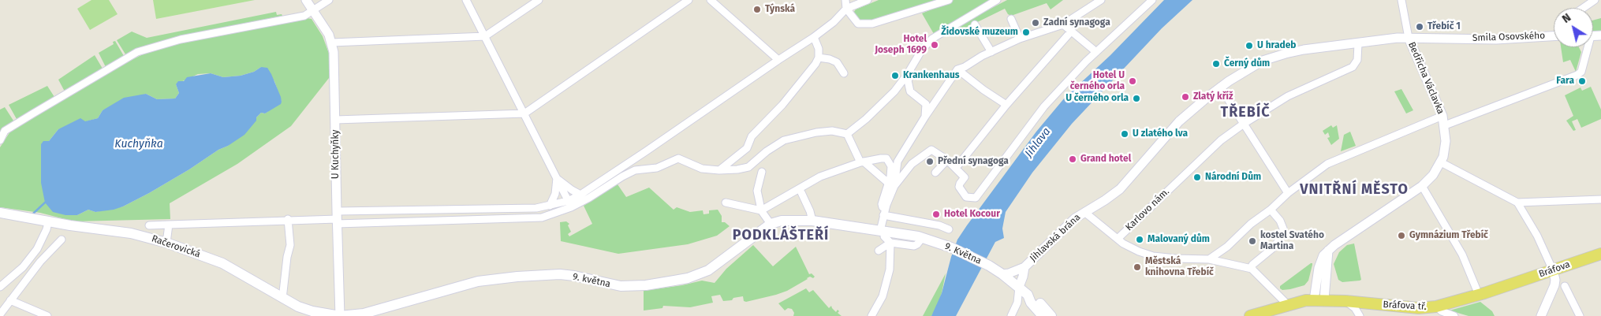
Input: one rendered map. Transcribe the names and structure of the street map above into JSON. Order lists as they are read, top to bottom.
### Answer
{
  "streets": {
    "main road": [
      "Račerovická",
      "9. Května",
      "Bráfova",
      "9. května",
      "Bráfova tř."
    ],
    "street": [
      "Smila Osovského",
      "Bedřicha Václavka",
      "U Kuchyňky",
      "Karlovo nám.",
      "Jihlavská brána"
    ]
  },
  "crossings": [
    ["Smila Osovského", "Bedřicha Václavka"],
    ["Smila Osovského", "Karlovo nám."],
    ["Bedřicha Václavka", "Bráfova tř."],
    ["U Kuchyňky", "Račerovická"],
    ["U Kuchyňky", "9. května"],
    ["Karlovo nám.", "Jihlavská brána"],
    ["Jihlavská brána", "9. Května"],
    ["Račerovická", "9. května"],
    ["9. Května", "9. května"],
    ["Bráfova", "Bráfova tř."]
  ],
  "districts": ["TŘEBÍČ", "VNITŘNÍ MĚSTO", "PODKLÁŠTEŘÍ"],
  "water": ["Jihlava", "Kuchyňka"],
  "places": [
    "Týnská",
    "Zadní synagoga",
    "Třebíč 1",
    "Židovské muzeum",
    "Hotel Joseph 1699",
    "U hradeb",
    "Černý dům",
    "Krankenhaus",
    "Hotel U černého orla",
    "Fara",
    "Zlatý kříž",
    "U černého orla",
    "U zlatého lva",
    "Grand hotel",
    "Přední synagoga",
    "Národní Dům",
    "Hotel Kocour",
    "Gymnázium Třebíč",
    "Malovaný dům",
    "kostel Svatého Martina",
    "Městská knihovna Třebíč"
  ],
  "north": "top left"
}
